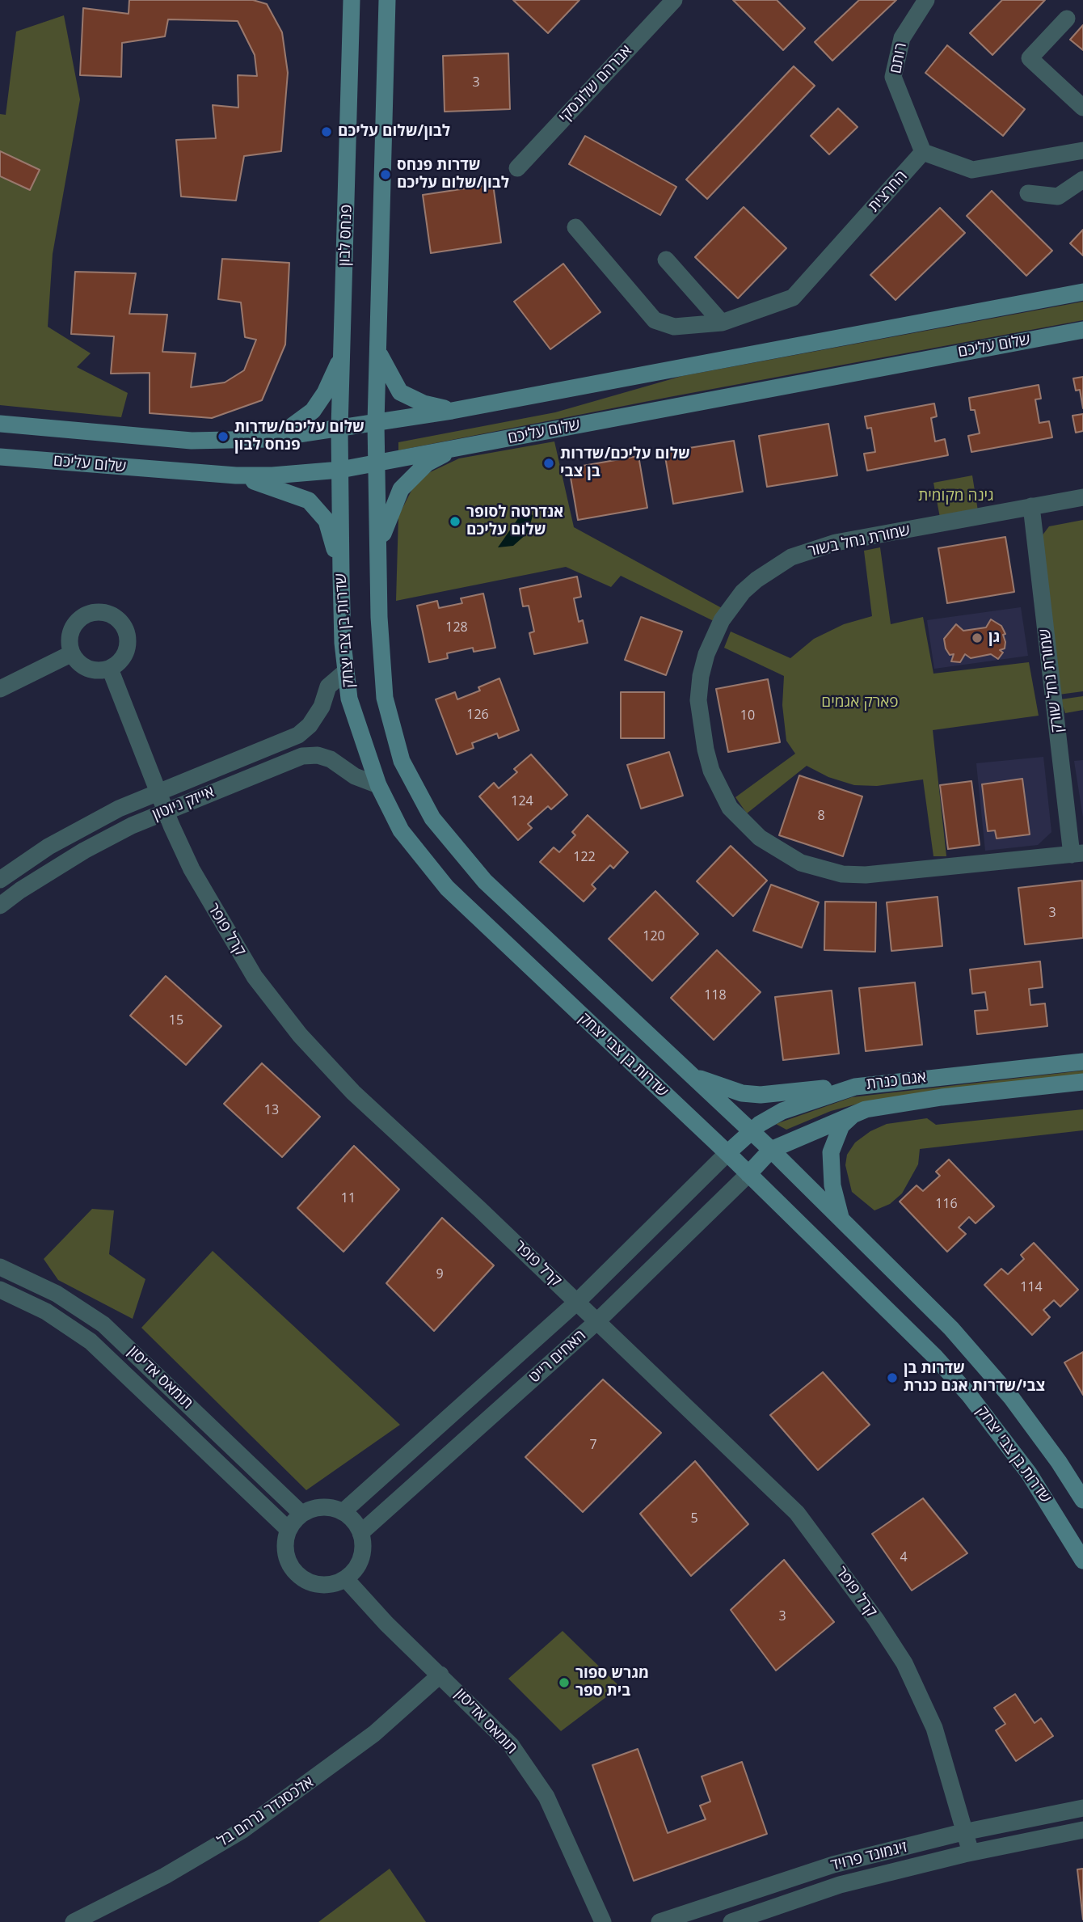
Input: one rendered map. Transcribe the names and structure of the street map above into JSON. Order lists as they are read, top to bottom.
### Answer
{
  "streets": {
    "main road": [
      "פנחס לבון",
      "שלום עליכם",
      "שדרות בן צבי יצחק",
      "אגם כנרת"
    ],
    "street": [
      "רותם",
      "אברהם שלונסקי",
      "החרצית",
      "שמורת נחל בשור",
      "שמורת נחל שורק",
      "אייזק ניוטון",
      "קרל פופר",
      "האחים רייט",
      "תומאס אדיסון",
      "אלכסנדר גרהם בל",
      "זיגמונד פרויד"
    ]
  },
  "crossings": [
    ["רותם", "החרצית"],
    ["פנחס לבון", "שלום עליכם"],
    ["פנחס לבון", "שדרות בן צבי יצחק"],
    ["שלום עליכם", "שדרות בן צבי יצחק"],
    ["שמורת נחל בשור", "שמורת נחל שורק"],
    ["שדרות בן צבי יצחק", "אייזק ניוטון"],
    ["שדרות בן צבי יצחק", "אגם כנרת"],
    ["שדרות בן צבי יצחק", "האחים רייט"],
    ["אייזק ניוטון", "קרל פופר"],
    ["קרל פופר", "האחים רייט"],
    ["קרל פופר", "זיגמונד פרויד"],
    ["אגם כנרת", "האחים רייט"],
    ["האחים רייט", "תומאס אדיסון"],
    ["תומאס אדיסון", "אלכסנדר גרהם בל"]
  ],
  "parks": ["גינה מקומית", "פארק אגמים"],
  "places": [
    "לבון/שלום עליכם",
    "שדרות פנחס לבון/שלום עליכם",
    "שלום עליכם/שדרות פנחס לבון",
    "שלום עליכם/שדרות בן צבי",
    "אנדרטה לסופר שלום עליכם",
    "גן",
    "שדרות בן צבי/שדרות אגם כנרת",
    "מגרש ספור בית ספר"
  ],
  "house_numbers": [
    "3",
    "128",
    "126",
    "10",
    "124",
    "8",
    "122",
    "3",
    "120",
    "118",
    "15",
    "13",
    "11",
    "116",
    "9",
    "114",
    "7",
    "5",
    "4",
    "3"
  ]
}
